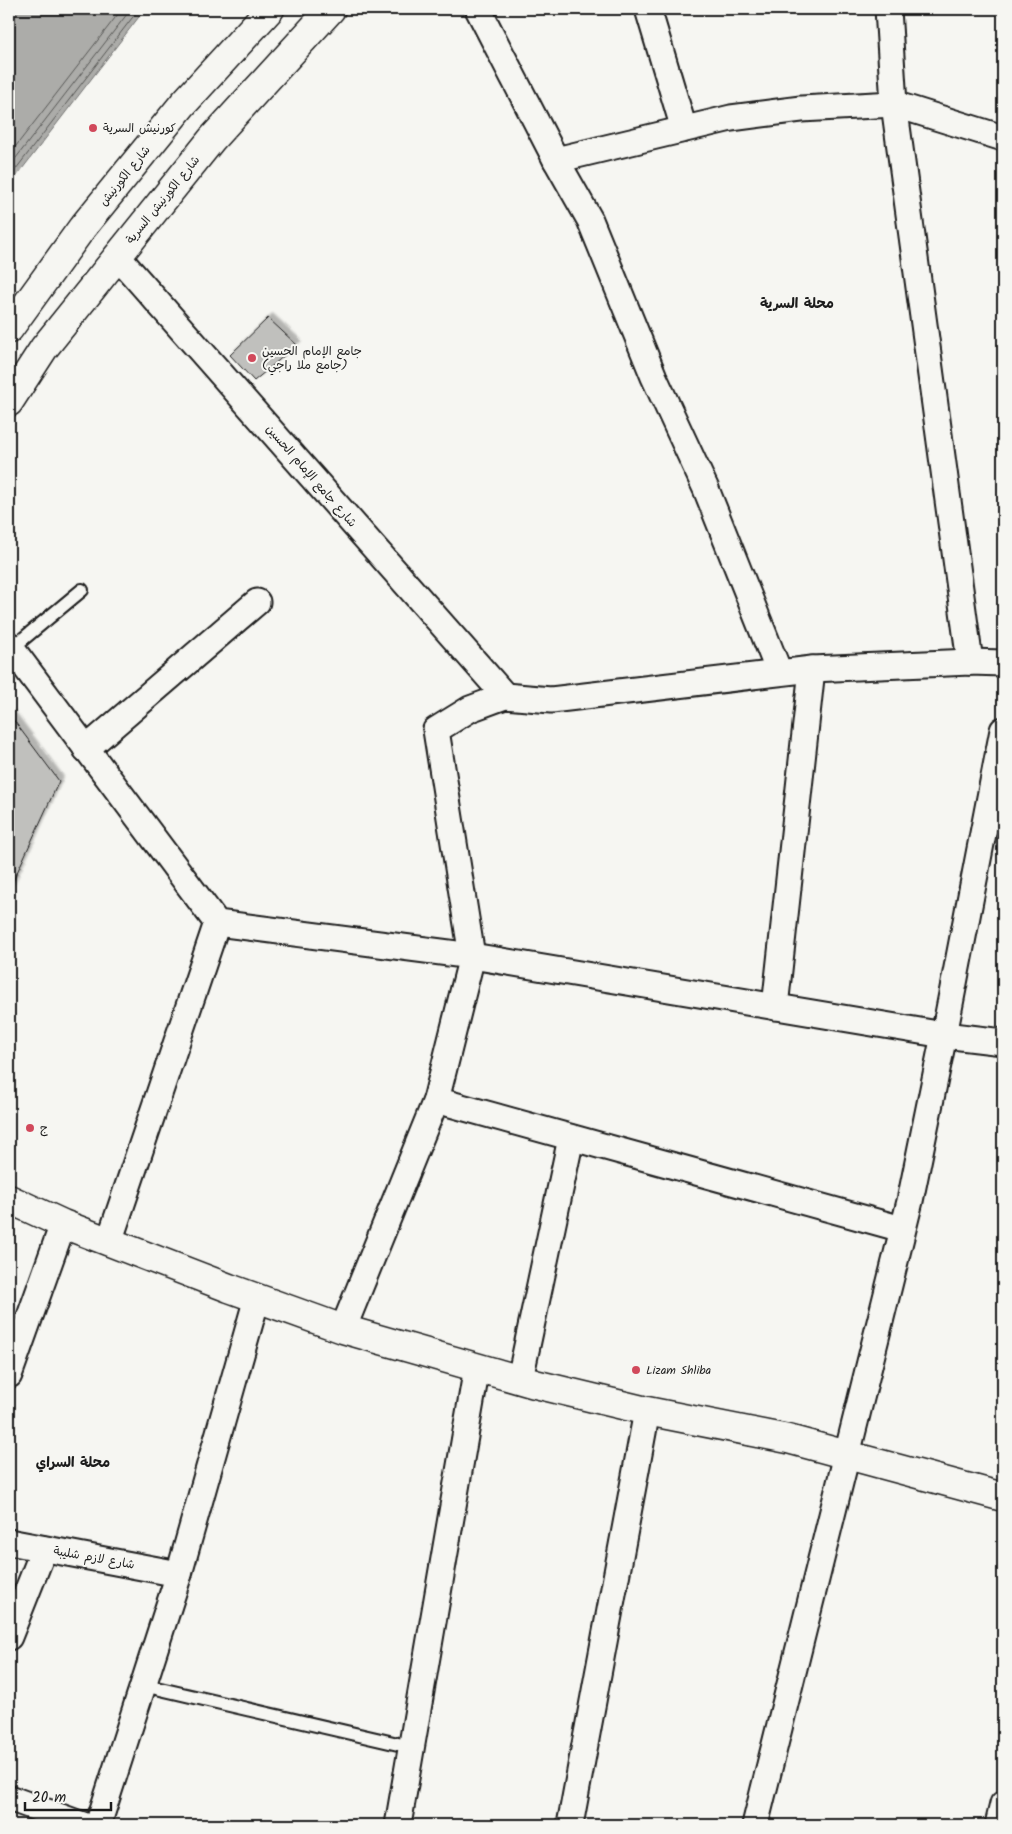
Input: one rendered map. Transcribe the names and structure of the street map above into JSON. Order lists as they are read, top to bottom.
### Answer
{
  "streets": {
    "street": [
      "شارع الكورنيش",
      "شارع الكورنيش السرية",
      "شارع جامع الإمام الحسين",
      "شارع لازم شليبة"
    ]
  },
  "crossings": [
    ["شارع الكورنيش السرية", "شارع جامع الإمام الحسين"]
  ],
  "districts": ["محلة السرية", "محلة السراي"],
  "places": [
    "كورنيش السرية",
    "جامع الإمام الحسين (جامع ملا راجي)",
    "ج",
    "Lizam Shliba"
  ],
  "scale_bar": "20 m"
}
